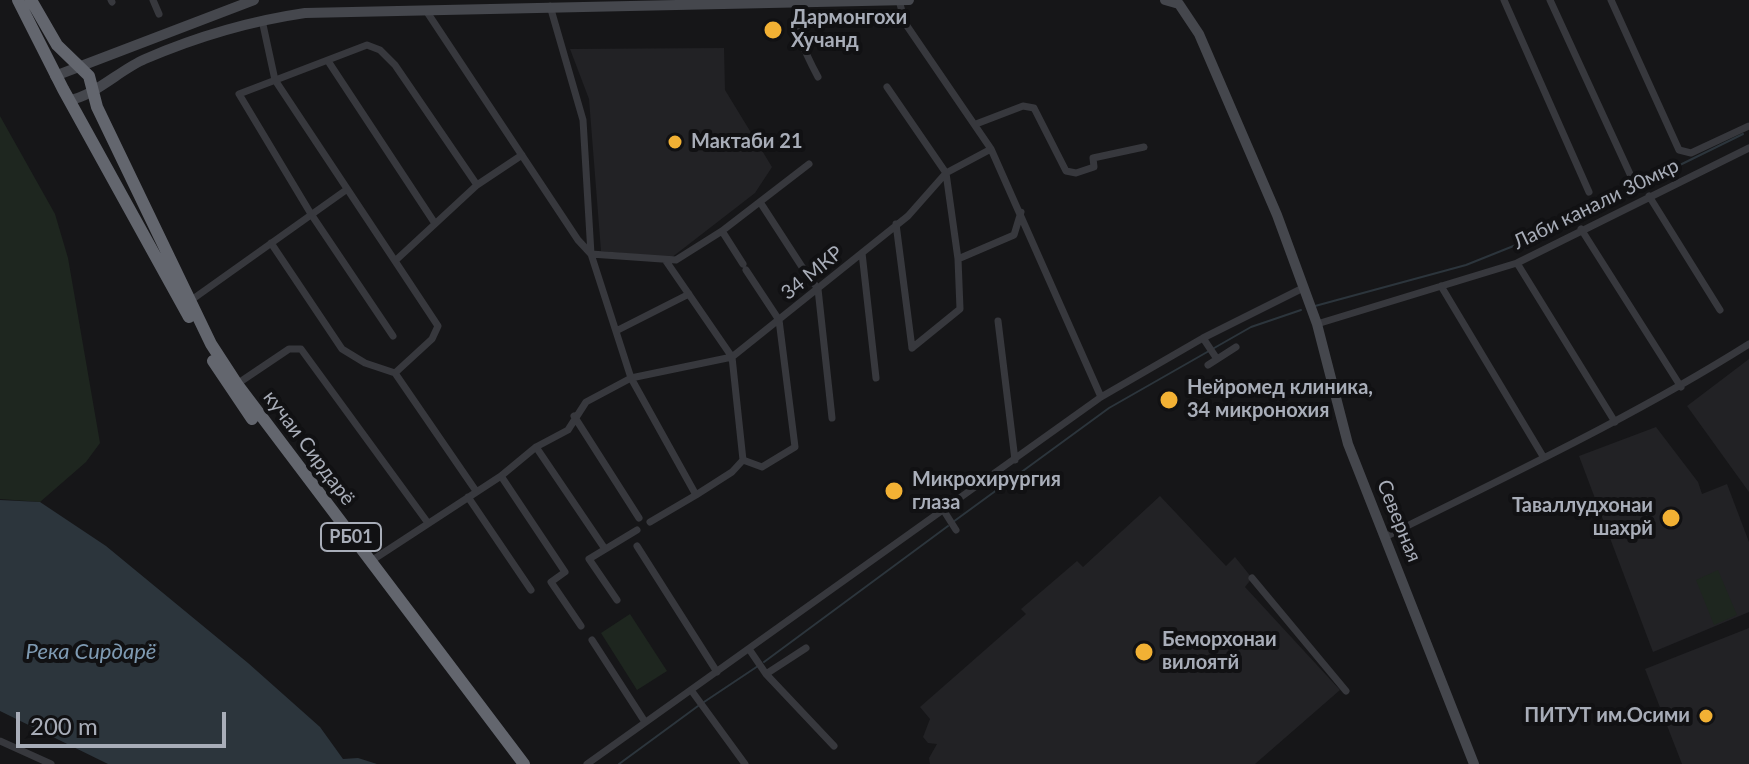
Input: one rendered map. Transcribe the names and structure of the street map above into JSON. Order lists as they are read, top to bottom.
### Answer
{
  "streets": {
    "highway": ["кучаи Сирдарё", "РБ01"],
    "main road": ["Северная"],
    "street": ["Лаби канали 30мкр", "34 МКР"]
  },
  "crossings": [
    ["Лаби канали 30мкр", "Северная"],
    ["кучаи Сирдарё", "РБ01"]
  ],
  "water": ["Река Сирдарё"],
  "places": [
    "Дармонгохи Хучанд",
    "Мактаби 21",
    "Нейромед клиника, 34 микронохия",
    "Микрохирургия глаза",
    "Таваллудхонаи шахрй",
    "Беморхонаи вилоятй",
    "ПИТУТ им.Осими"
  ],
  "scale_bar": "200 m"
}
